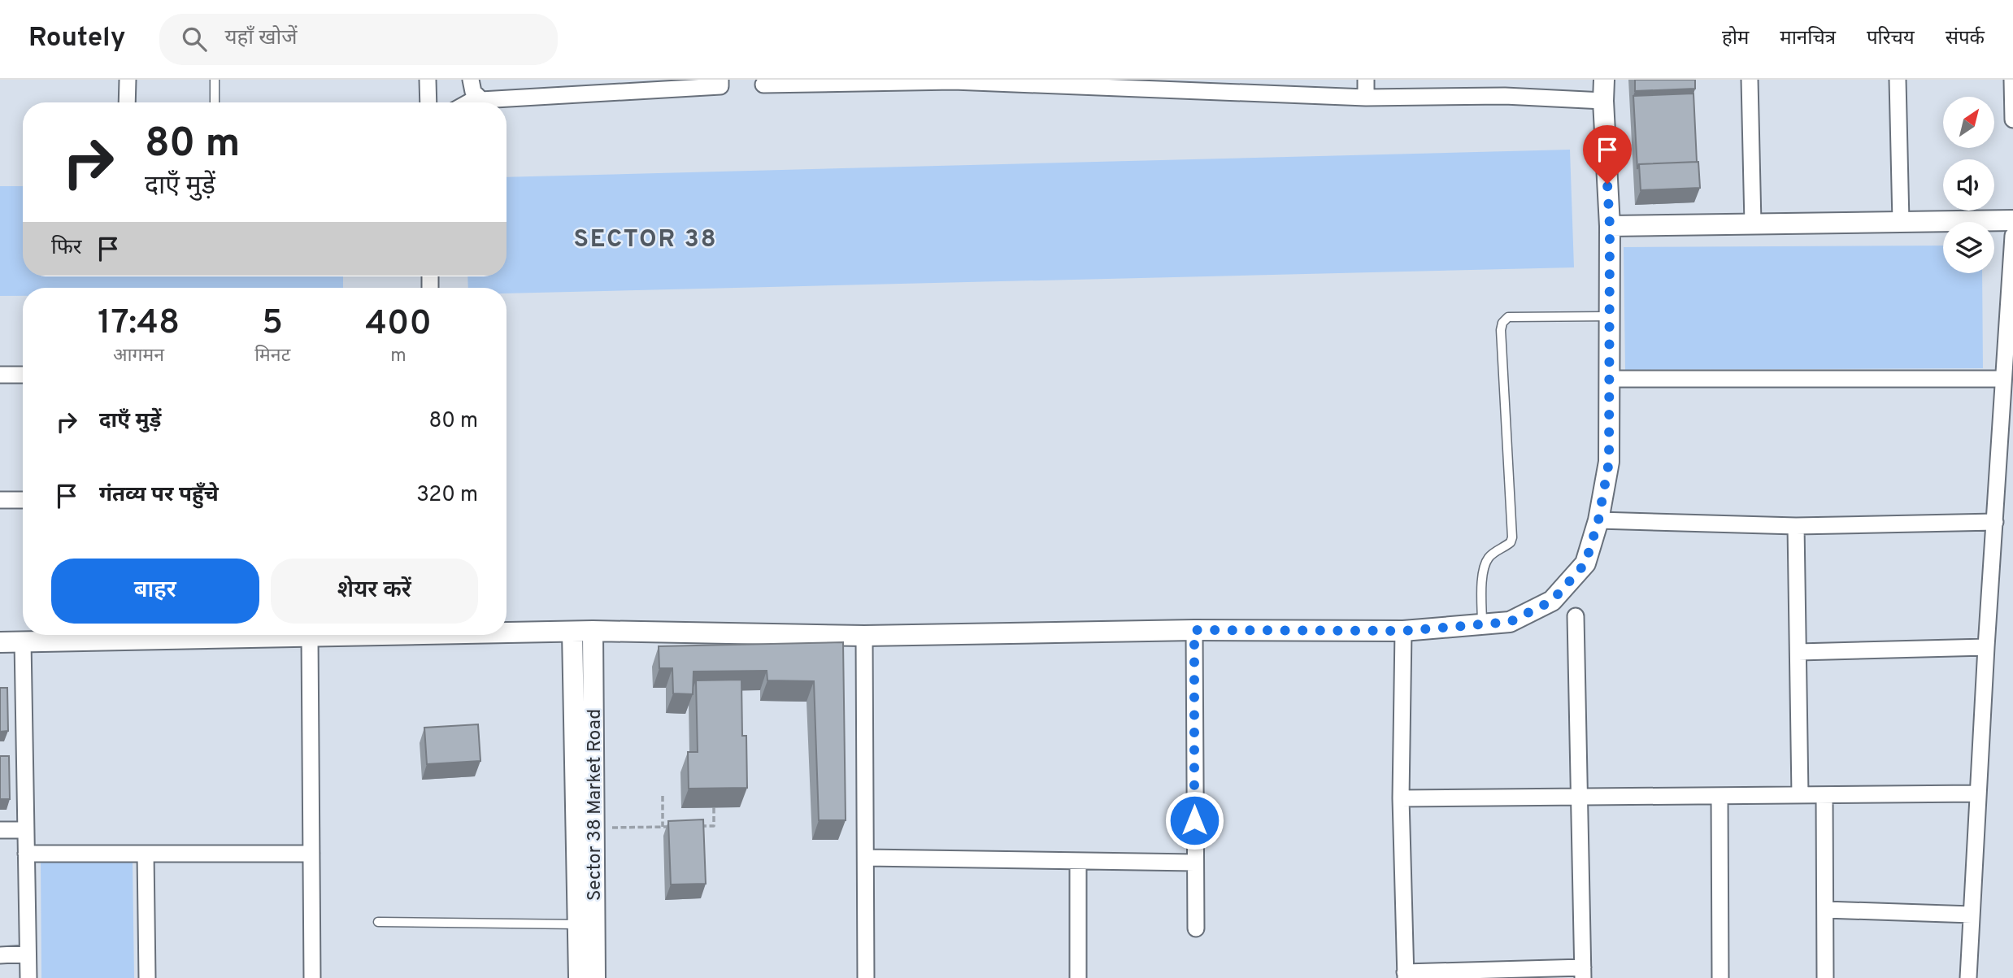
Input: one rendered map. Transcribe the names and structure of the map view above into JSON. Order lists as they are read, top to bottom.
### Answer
{
  "streets": {
    "street": ["Sector 38 Market Road"]
  },
  "districts": ["SECTOR 38"],
  "north": "top right",
  "page": {
    "header": "Routely",
    "search": "यहाँ खोजें",
    "nav": [
      "होम",
      "मानचित्र",
      "परिचय",
      "संपर्क"
    ],
    "turn": ["80 m", "दाएँ मुड़ें"],
    "then": "फिर",
    "eta": [
      "17:48",
      "आगमन",
      "5",
      "मिनट",
      "400",
      "m"
    ],
    "list": [
      {
        "name": "दाएँ मुड़ें",
        "value": "80 m"
      },
      {
        "name": "गंतव्य पर पहुँचे",
        "value": "320 m"
      }
    ],
    "buttons": ["बाहर", "शेयर करें"]
  }
}
